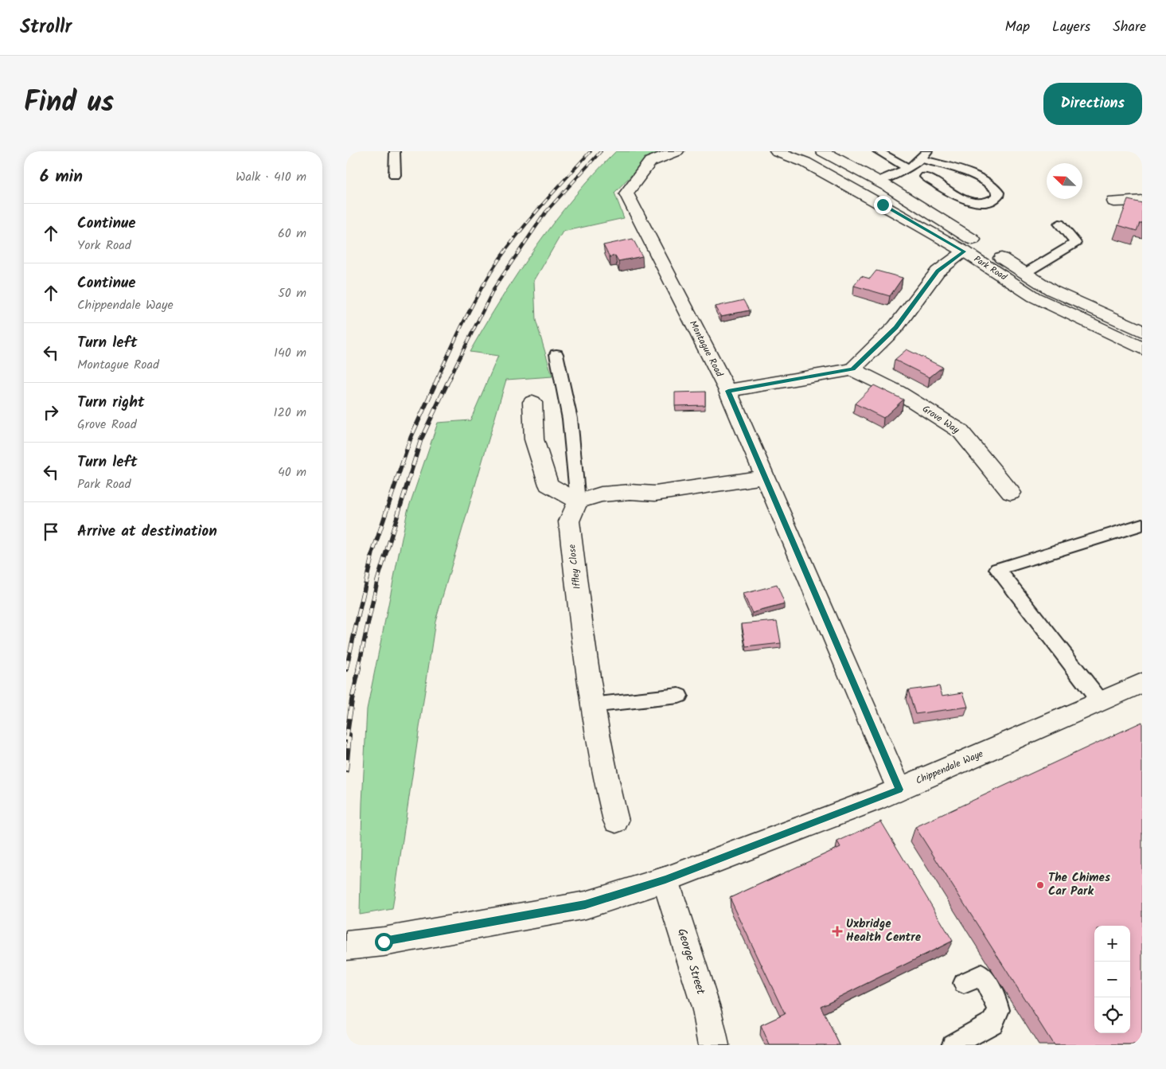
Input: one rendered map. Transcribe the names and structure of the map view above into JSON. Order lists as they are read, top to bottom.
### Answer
{
  "streets": {
    "street": [
      "Park Road",
      "Montague Road",
      "Grove Way",
      "Iffley Close",
      "Chippendale Waye",
      "George Street"
    ]
  },
  "crossings": [
    ["Montague Road", "Chippendale Waye"],
    ["Chippendale Waye", "George Street"]
  ],
  "places": {
    "other": ["The Chimes Car Park"],
    "health": ["Uxbridge Health Centre"]
  },
  "north": "top left",
  "page": {
    "header": "Strollr",
    "nav": ["Map", "Layers", "Share"],
    "title": "Find us",
    "buttons": "Directions",
    "heading": ["6 min", "Walk · 410 m"],
    "list": [
      ["Continue", "York Road", "60 m"],
      ["Continue", "Chippendale Waye", "50 m"],
      ["Turn left", "Montague Road", "140 m"],
      ["Turn right", "Grove Road", "120 m"],
      ["Turn left", "Park Road", "40 m"],
      "Arrive at destination"
    ],
    "map_buttons": ["+", "−"]
  }
}
